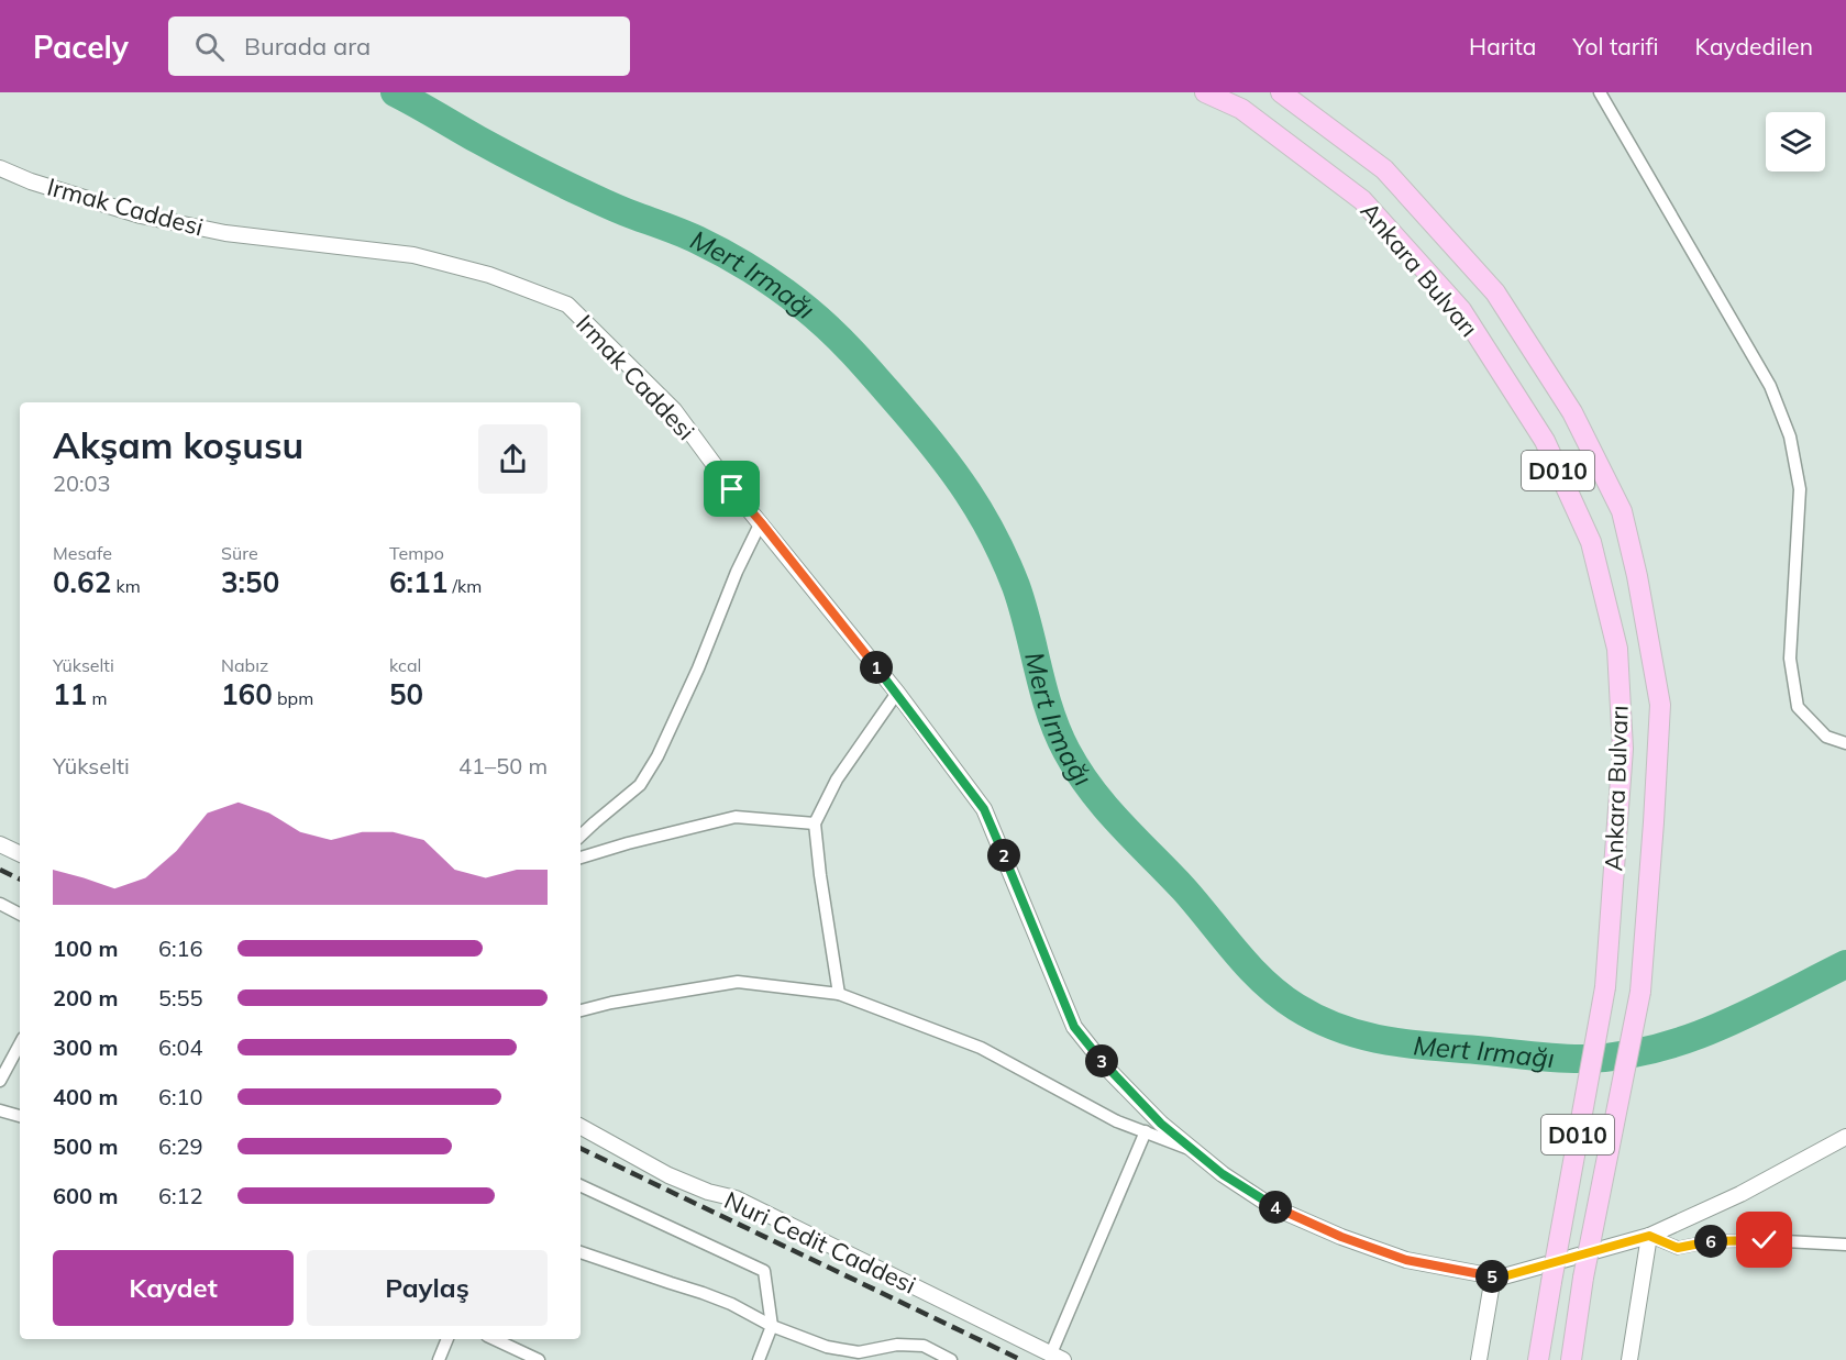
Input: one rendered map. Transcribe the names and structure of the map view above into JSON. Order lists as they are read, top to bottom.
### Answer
{
  "streets": {
    "highway": ["Ankara Bulvarı", "D010"],
    "street": ["Irmak Caddesi", "Nuri Cedit Caddesi"]
  },
  "water": ["Mert Irmağı"],
  "page": {
    "header": "Pacely",
    "search": "Burada ara",
    "nav": ["Harita", "Yol tarifi", "Kaydedilen"],
    "heading": ["Akşam koşusu", "20:03"],
    "stats": [
      ["Mesafe", "0.62 km"],
      ["Süre", "3:50"],
      ["Tempo", "6:11 /km"],
      ["Yükselti", "11 m"],
      ["Nabız", "160 bpm"],
      ["kcal", "50"]
    ],
    "pins": [
      "1",
      "2",
      "3",
      "4",
      "6",
      "5"
    ],
    "chart": ["Yükselti", "41–50 m"],
    "list": [
      {
        "name": "100 m",
        "note": "6:16"
      },
      {
        "name": "200 m",
        "note": "5:55"
      },
      {
        "name": "300 m",
        "note": "6:04"
      },
      {
        "name": "400 m",
        "note": "6:10"
      },
      {
        "name": "500 m",
        "note": "6:29"
      },
      {
        "name": "600 m",
        "note": "6:12"
      }
    ],
    "buttons": ["Kaydet", "Paylaş"]
  }
}
